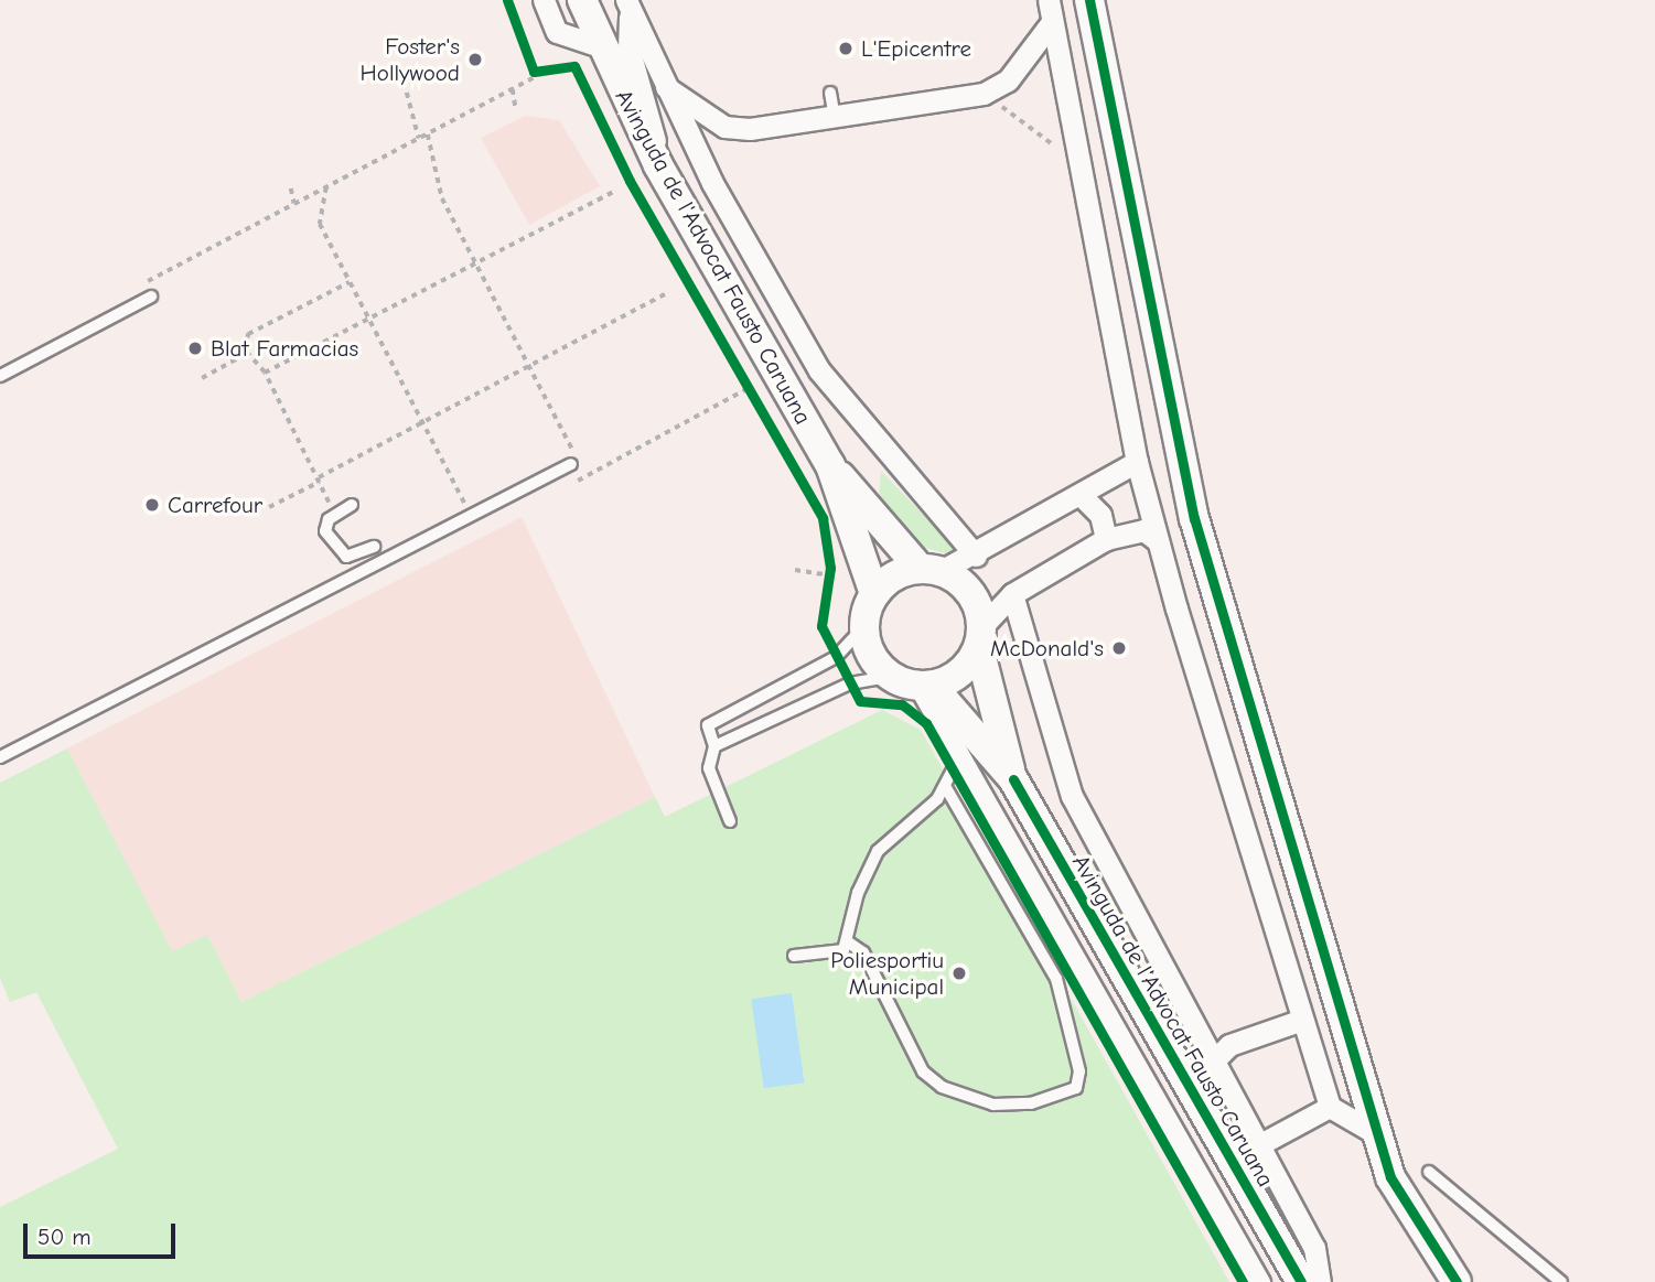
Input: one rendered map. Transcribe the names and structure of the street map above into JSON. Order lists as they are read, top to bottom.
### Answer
{
  "streets": {
    "street": ["Avinguda de l'Advocat Fausto Caruana"]
  },
  "places": [
    "L'Epicentre",
    "Foster's Hollywood",
    "Blat Farmacias",
    "Carrefour",
    "McDonald's",
    "Poliesportiu Municipal"
  ],
  "scale_bar": "50 m"
}
